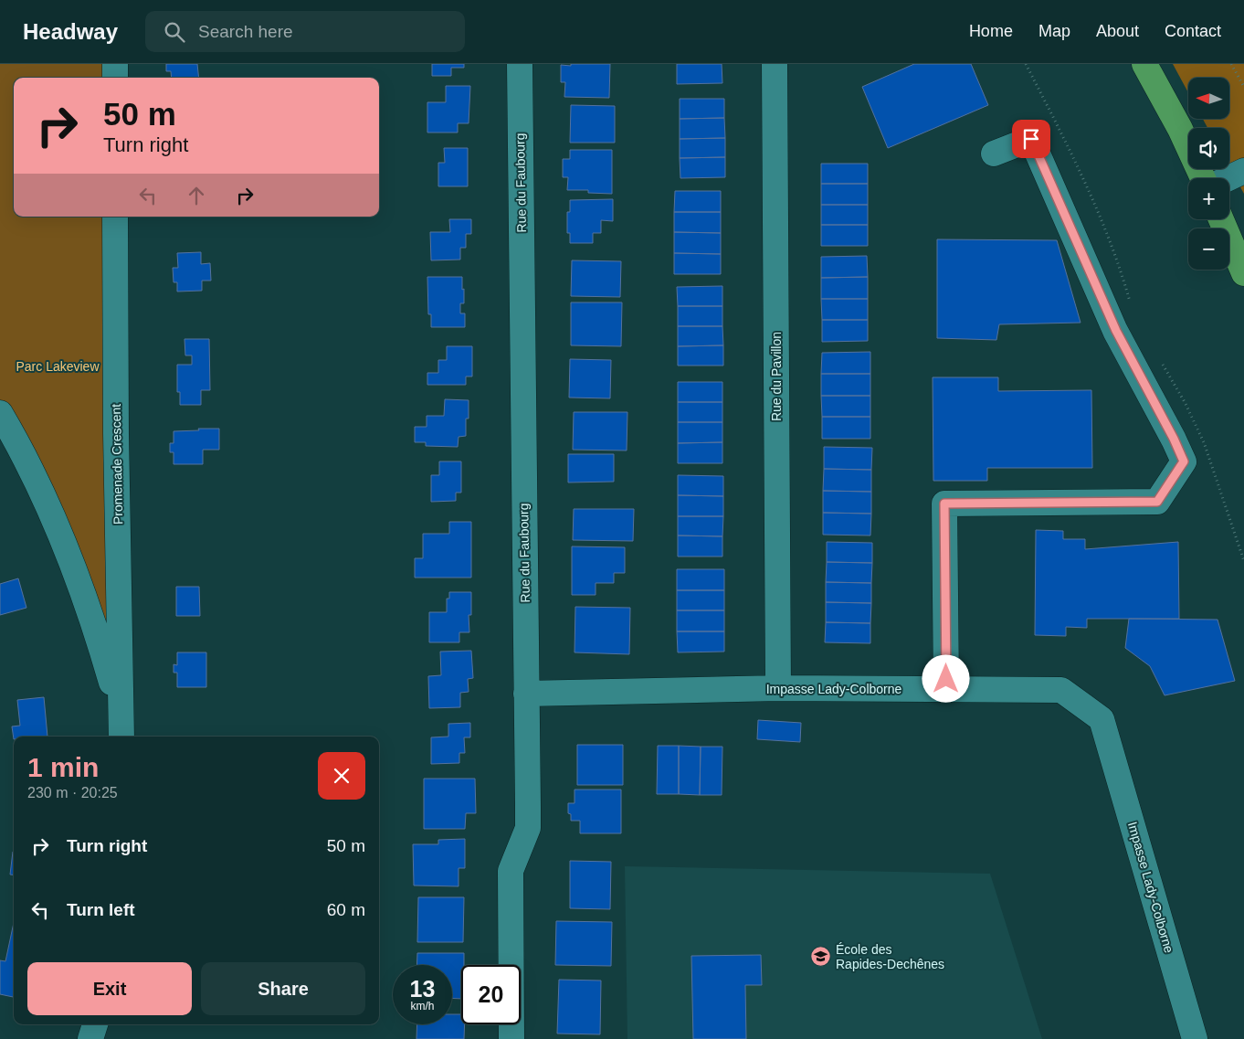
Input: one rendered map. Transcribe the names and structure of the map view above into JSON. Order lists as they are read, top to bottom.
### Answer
{
  "streets": {
    "street": [
      "Rue du Faubourg",
      "Rue du Pavillon",
      "Promenade Crescent",
      "Impasse Lady-Colborne"
    ]
  },
  "crossings": [
    ["Rue du Faubourg", "Impasse Lady-Colborne"],
    ["Rue du Pavillon", "Impasse Lady-Colborne"]
  ],
  "parks": ["Parc Lakeview"],
  "places": {
    "school or university": ["École des Rapides-Dechênes"]
  },
  "north": "left",
  "page": {
    "header": "Headway",
    "search": "Search here",
    "nav": [
      "Home",
      "Map",
      "About",
      "Contact"
    ],
    "map_buttons": ["+", "−"],
    "turn": ["50 m", "Turn right"],
    "heading": ["1 min", "230 m · 20:25"],
    "list": [
      {
        "name": "Turn right",
        "value": "50 m"
      },
      {
        "name": "Turn left",
        "value": "60 m"
      }
    ],
    "buttons": ["Exit", "Share"],
    "speed": "13 km/h",
    "limit": "20"
  }
}
